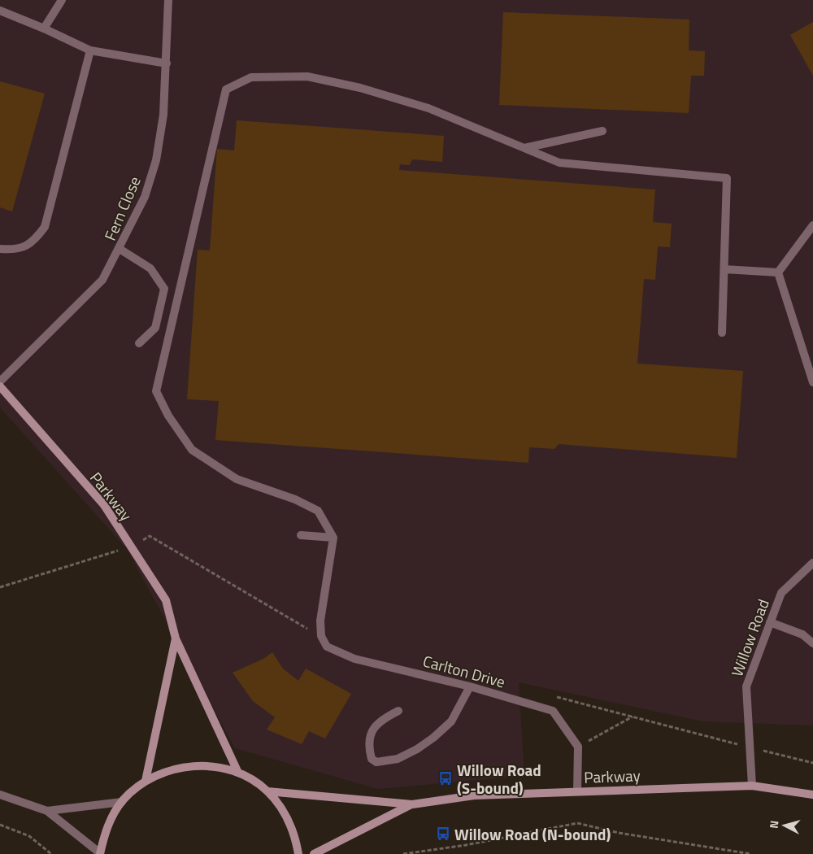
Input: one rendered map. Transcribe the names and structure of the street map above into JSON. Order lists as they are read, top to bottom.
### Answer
{
  "streets": {
    "main road": ["Parkway"],
    "street": ["Fern Close", "Willow Road", "Carlton Drive"]
  },
  "crossings": [
    ["Parkway", "Willow Road"]
  ],
  "places": {
    "bus stop": ["Willow Road (S-bound)", "Willow Road (N-bound)"]
  },
  "north": "left"
}
